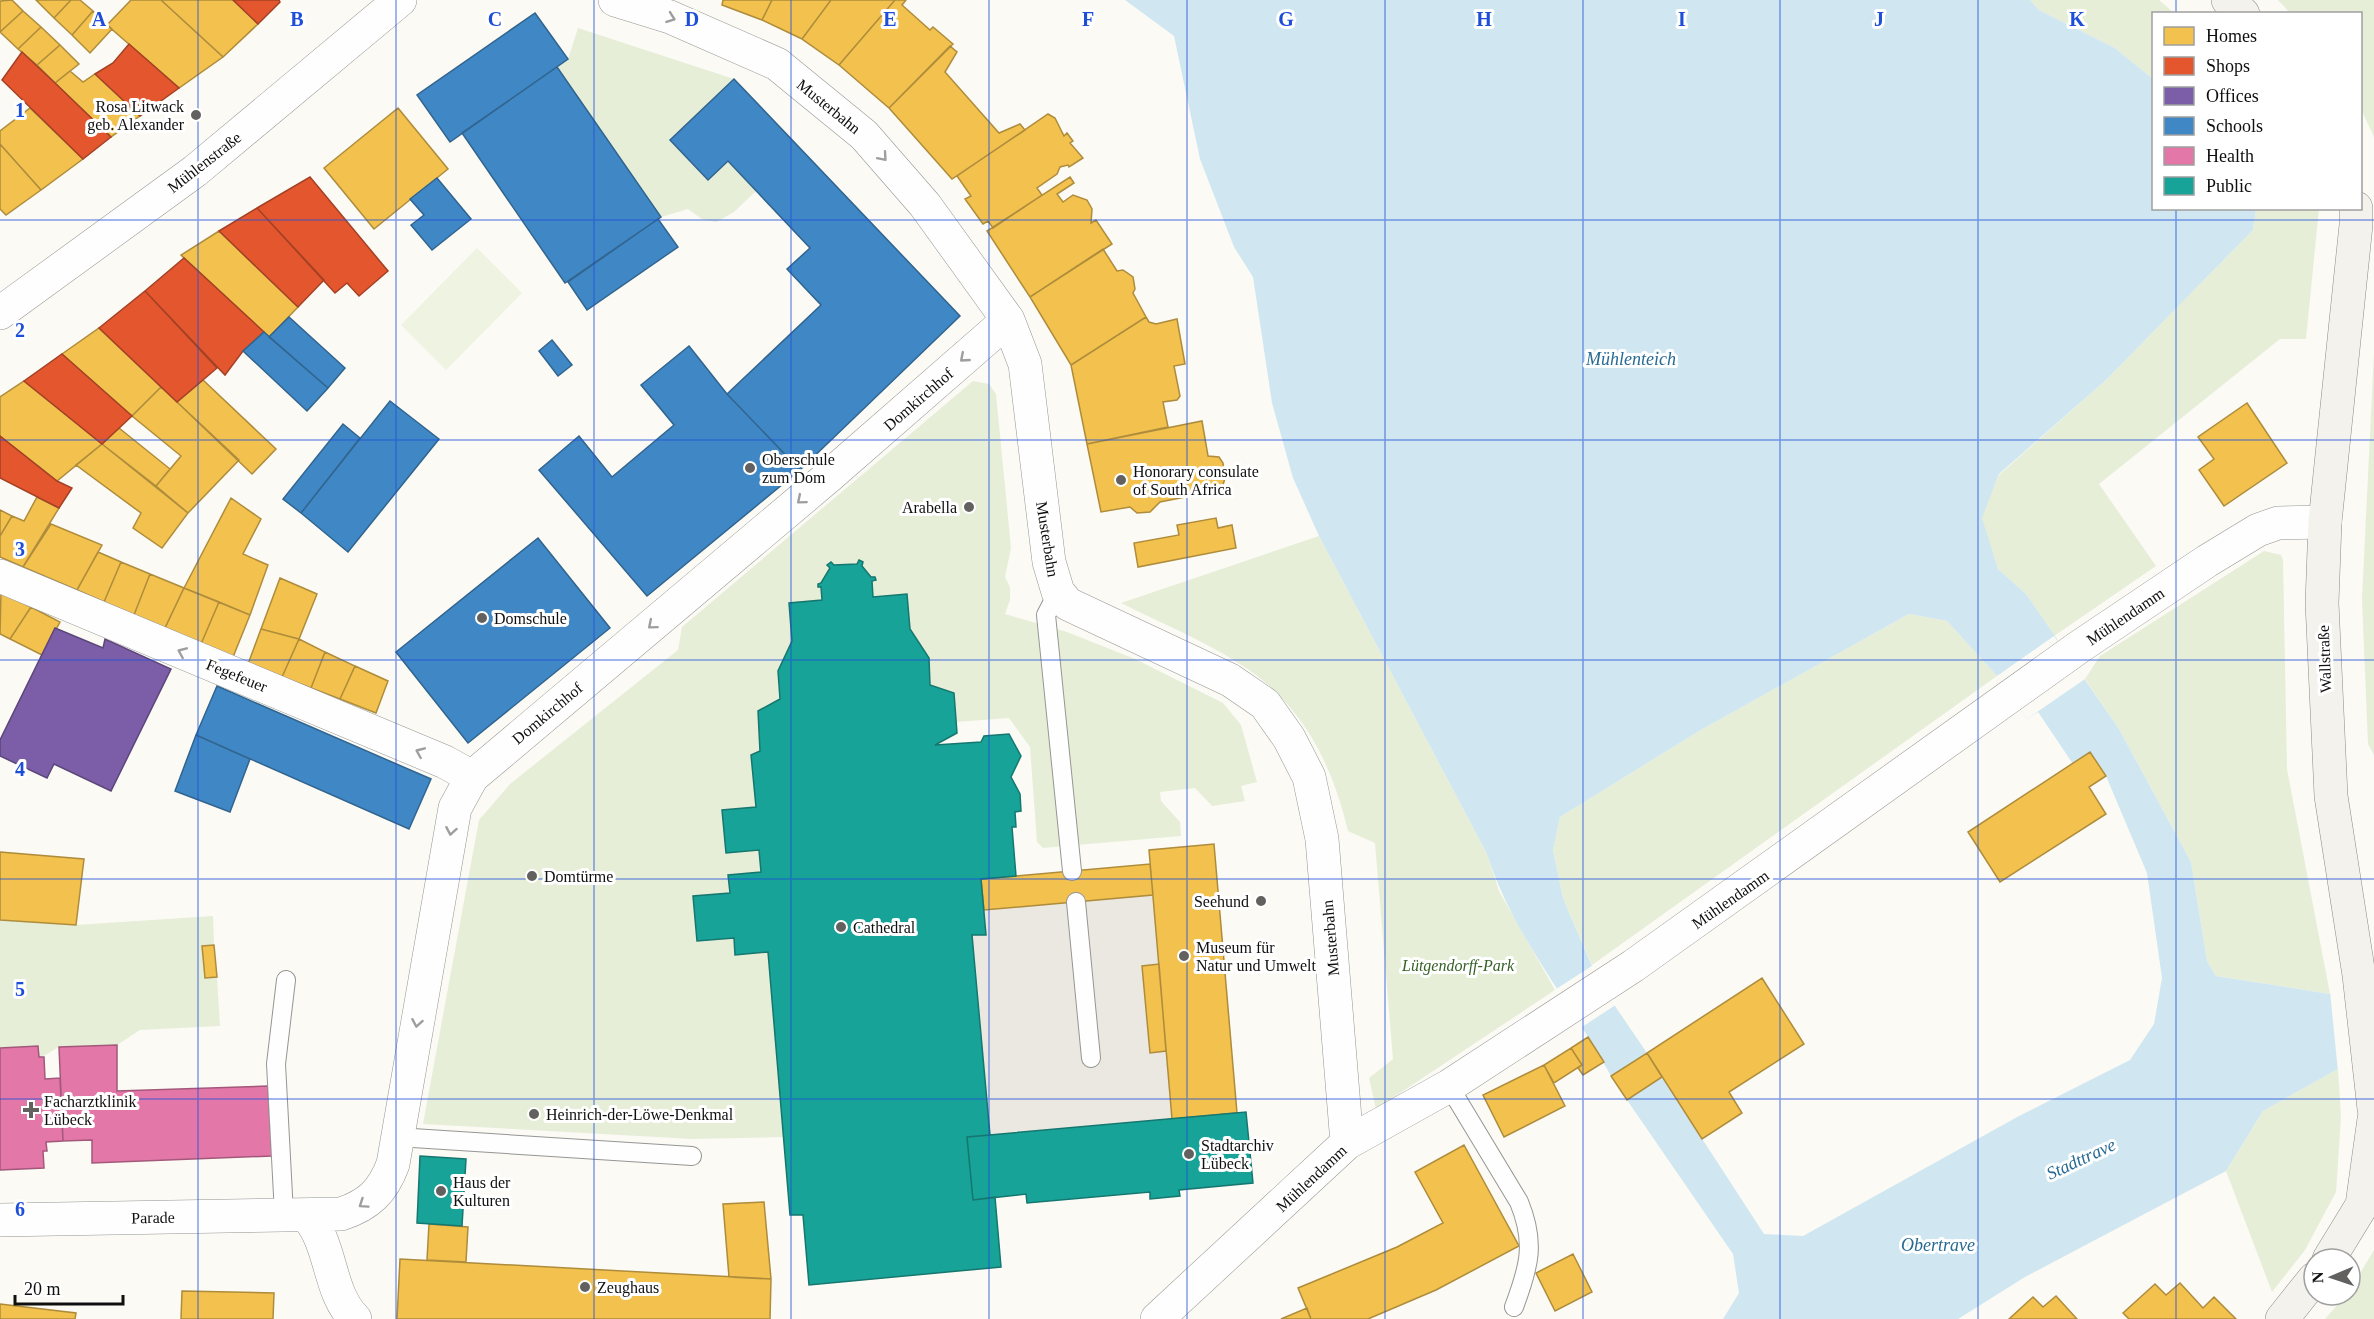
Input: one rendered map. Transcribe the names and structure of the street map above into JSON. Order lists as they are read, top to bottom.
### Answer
{
  "streets": {
    "main road": ["Wallstraße"],
    "street": [
      "Musterbahn",
      "Mühlenstraße",
      "Domkirchhof",
      "Mühlendamm",
      "Fegefeuer",
      "Parade"
    ]
  },
  "crossings": [
    ["Musterbahn", "Domkirchhof"],
    ["Musterbahn", "Mühlendamm"],
    ["Domkirchhof", "Fegefeuer"],
    ["Domkirchhof", "Parade"],
    ["Mühlendamm", "Wallstraße"]
  ],
  "one_way": ["Domkirchhof", "Fegefeuer"],
  "water": ["Mühlenteich", "Stadttrave", "Obertrave"],
  "parks": ["Lütgendorff-Park"],
  "places": {
    "other": [
      "Rosa Litwack geb. Alexander",
      "Oberschule zum Dom",
      "Honorary consulate of South Africa",
      "Arabella",
      "Domschule",
      "Domtürme",
      "Seehund",
      "Cathedral",
      "Museum für Natur und Umwelt",
      "Heinrich-der-Löwe-Denkmal",
      "Stadtarchiv Lübeck",
      "Haus der Kulturen",
      "Zeughaus"
    ],
    "health": ["Facharztklinik Lübeck"]
  },
  "legend": [
    "Homes",
    "Shops",
    "Offices",
    "Schools",
    "Health",
    "Public"
  ],
  "scale_bar": "20 m",
  "north": "left",
  "grid": {
    "columns": [
      "A",
      "B",
      "C",
      "D",
      "E",
      "F",
      "G",
      "H",
      "I",
      "J",
      "K"
    ],
    "rows": [
      "1",
      "2",
      "3",
      "4",
      "5",
      "6"
    ]
  }
}
